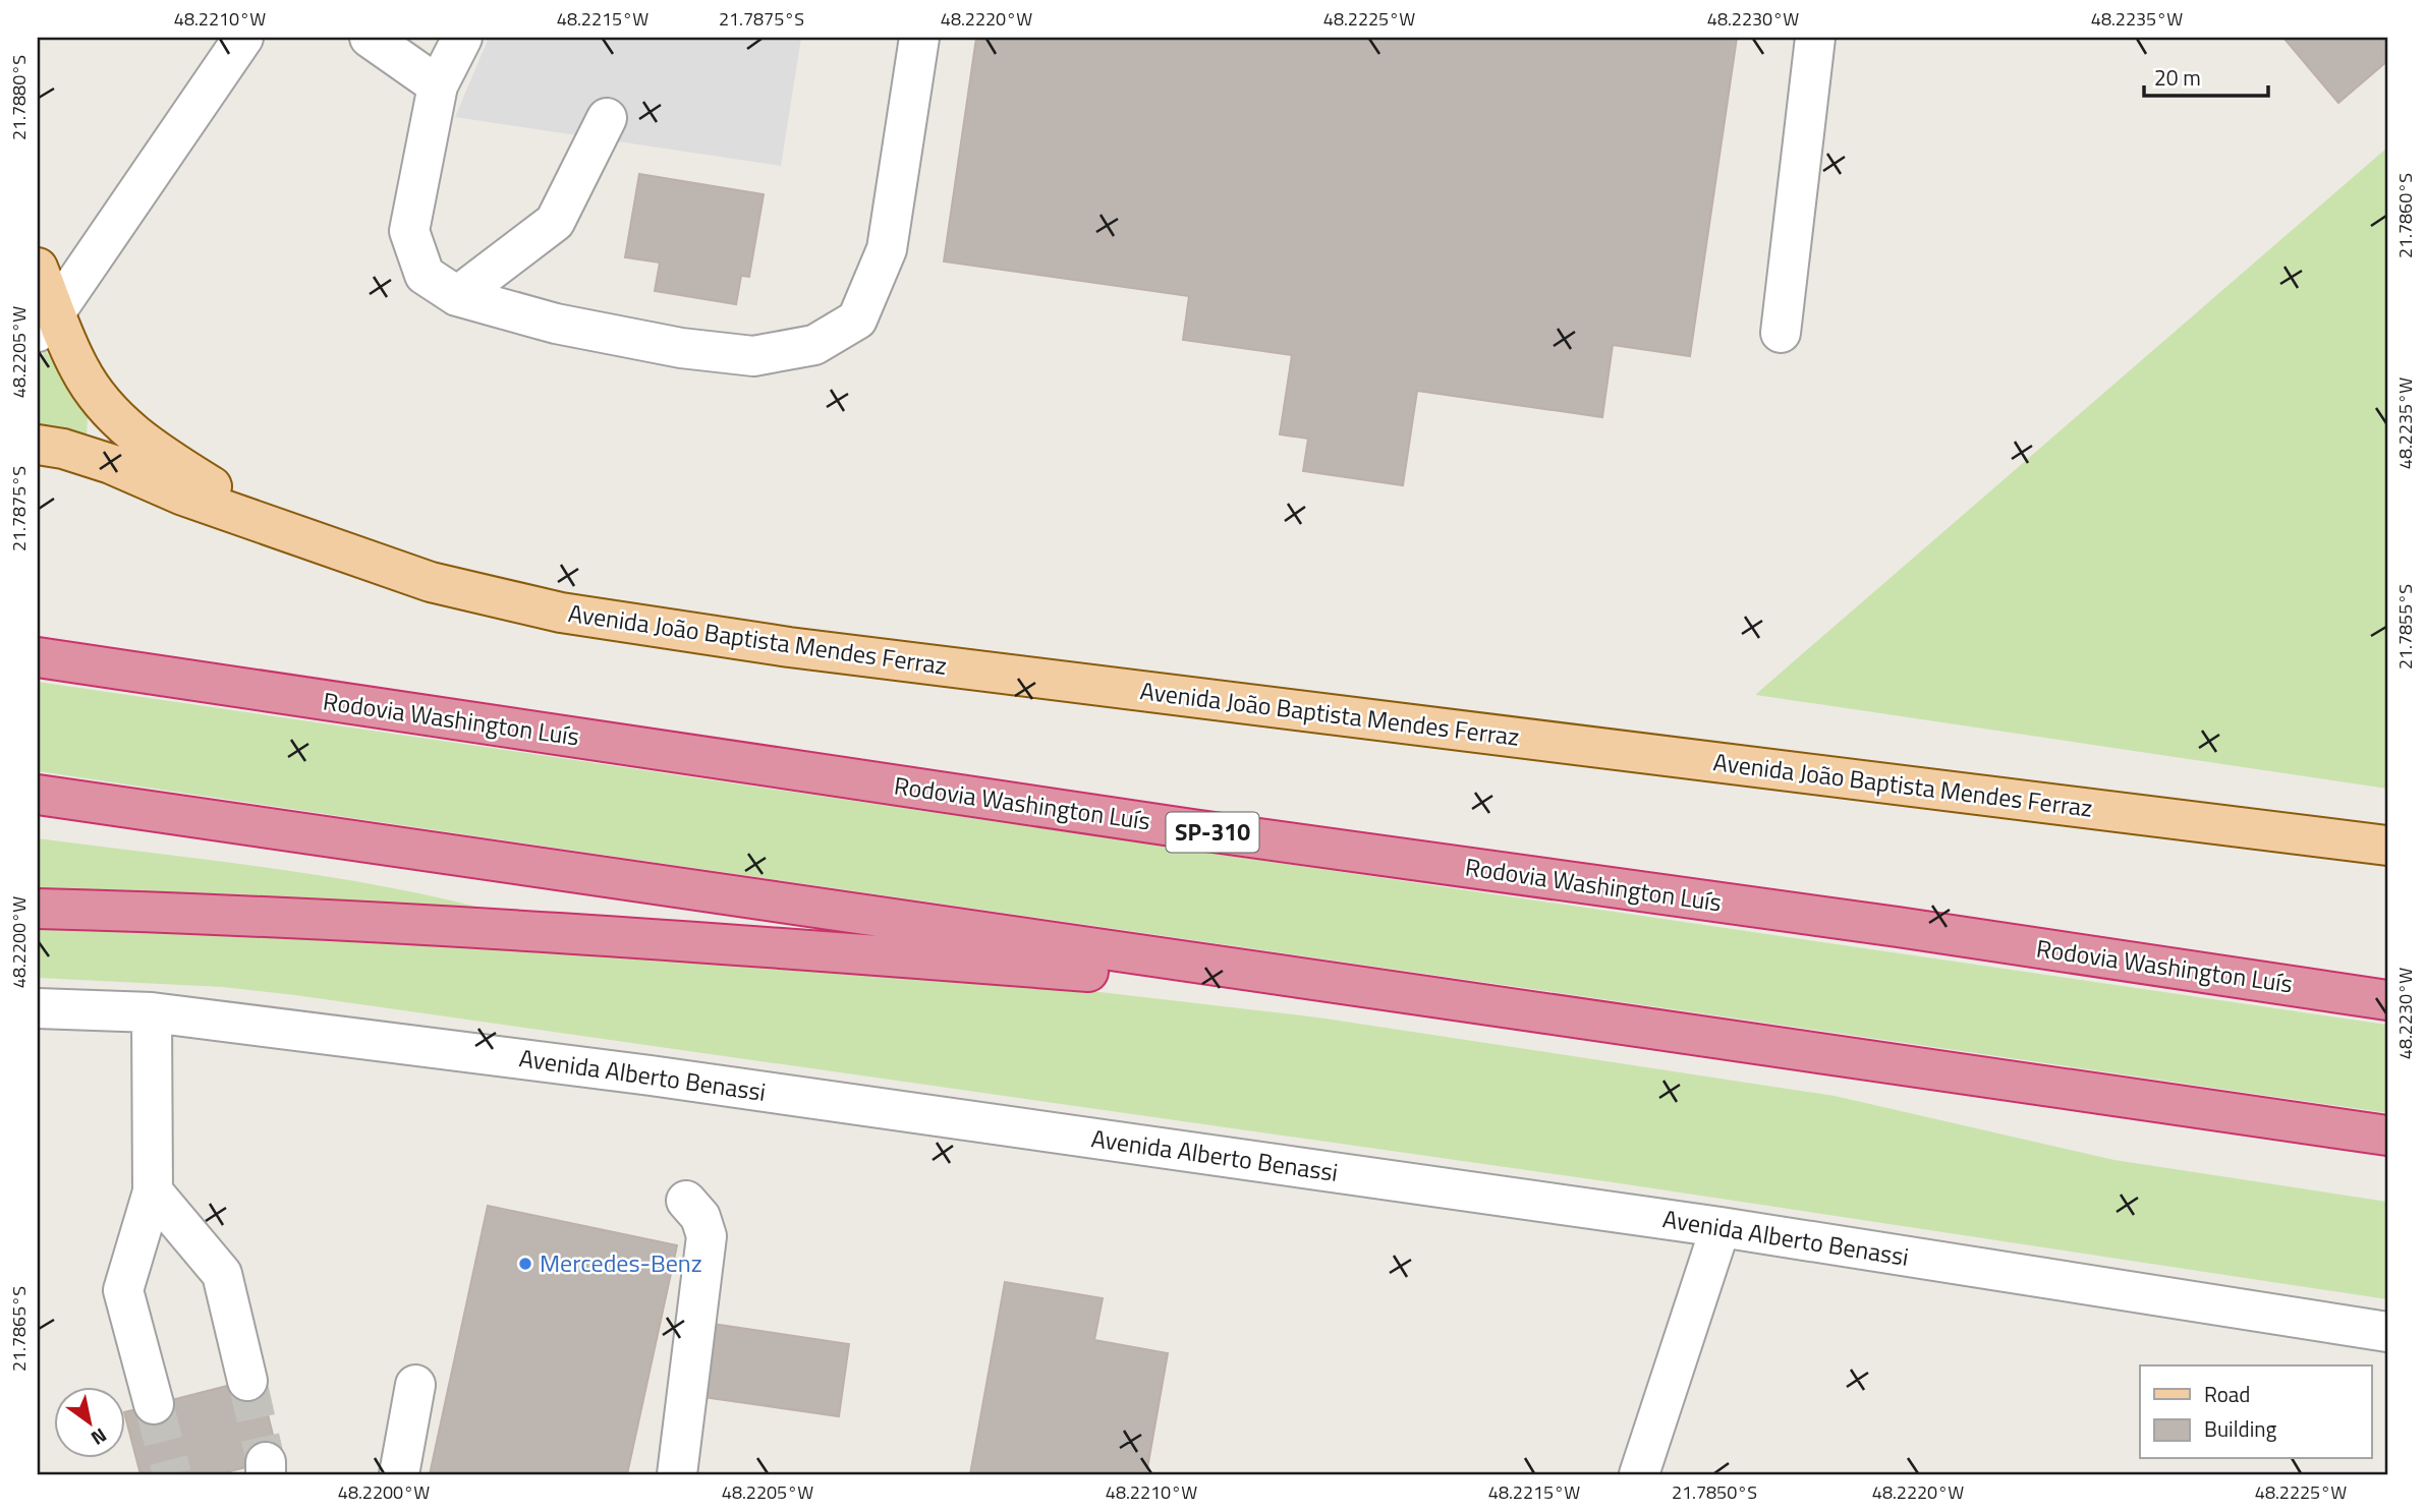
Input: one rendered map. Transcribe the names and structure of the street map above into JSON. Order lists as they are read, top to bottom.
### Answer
{
  "streets": {
    "highway": ["Rodovia Washington Luís", "SP-310"],
    "main road": ["Avenida João Baptista Mendes Ferraz"],
    "street": ["Avenida Alberto Benassi"]
  },
  "places": ["Mercedes-Benz"],
  "legend": ["Road", "Building"],
  "scale_bar": "20 m",
  "north": "bottom right",
  "coordinates": [
    "48.2210°W",
    "48.2215°W",
    "21.7875°S",
    "48.2220°W",
    "48.2225°W",
    "48.2230°W",
    "48.2235°W",
    "21.7880°S",
    "21.7860°S",
    "48.2205°W",
    "21.7855°S",
    "48.2200°W",
    "21.7865°S",
    "21.7850°S"
  ]
}
